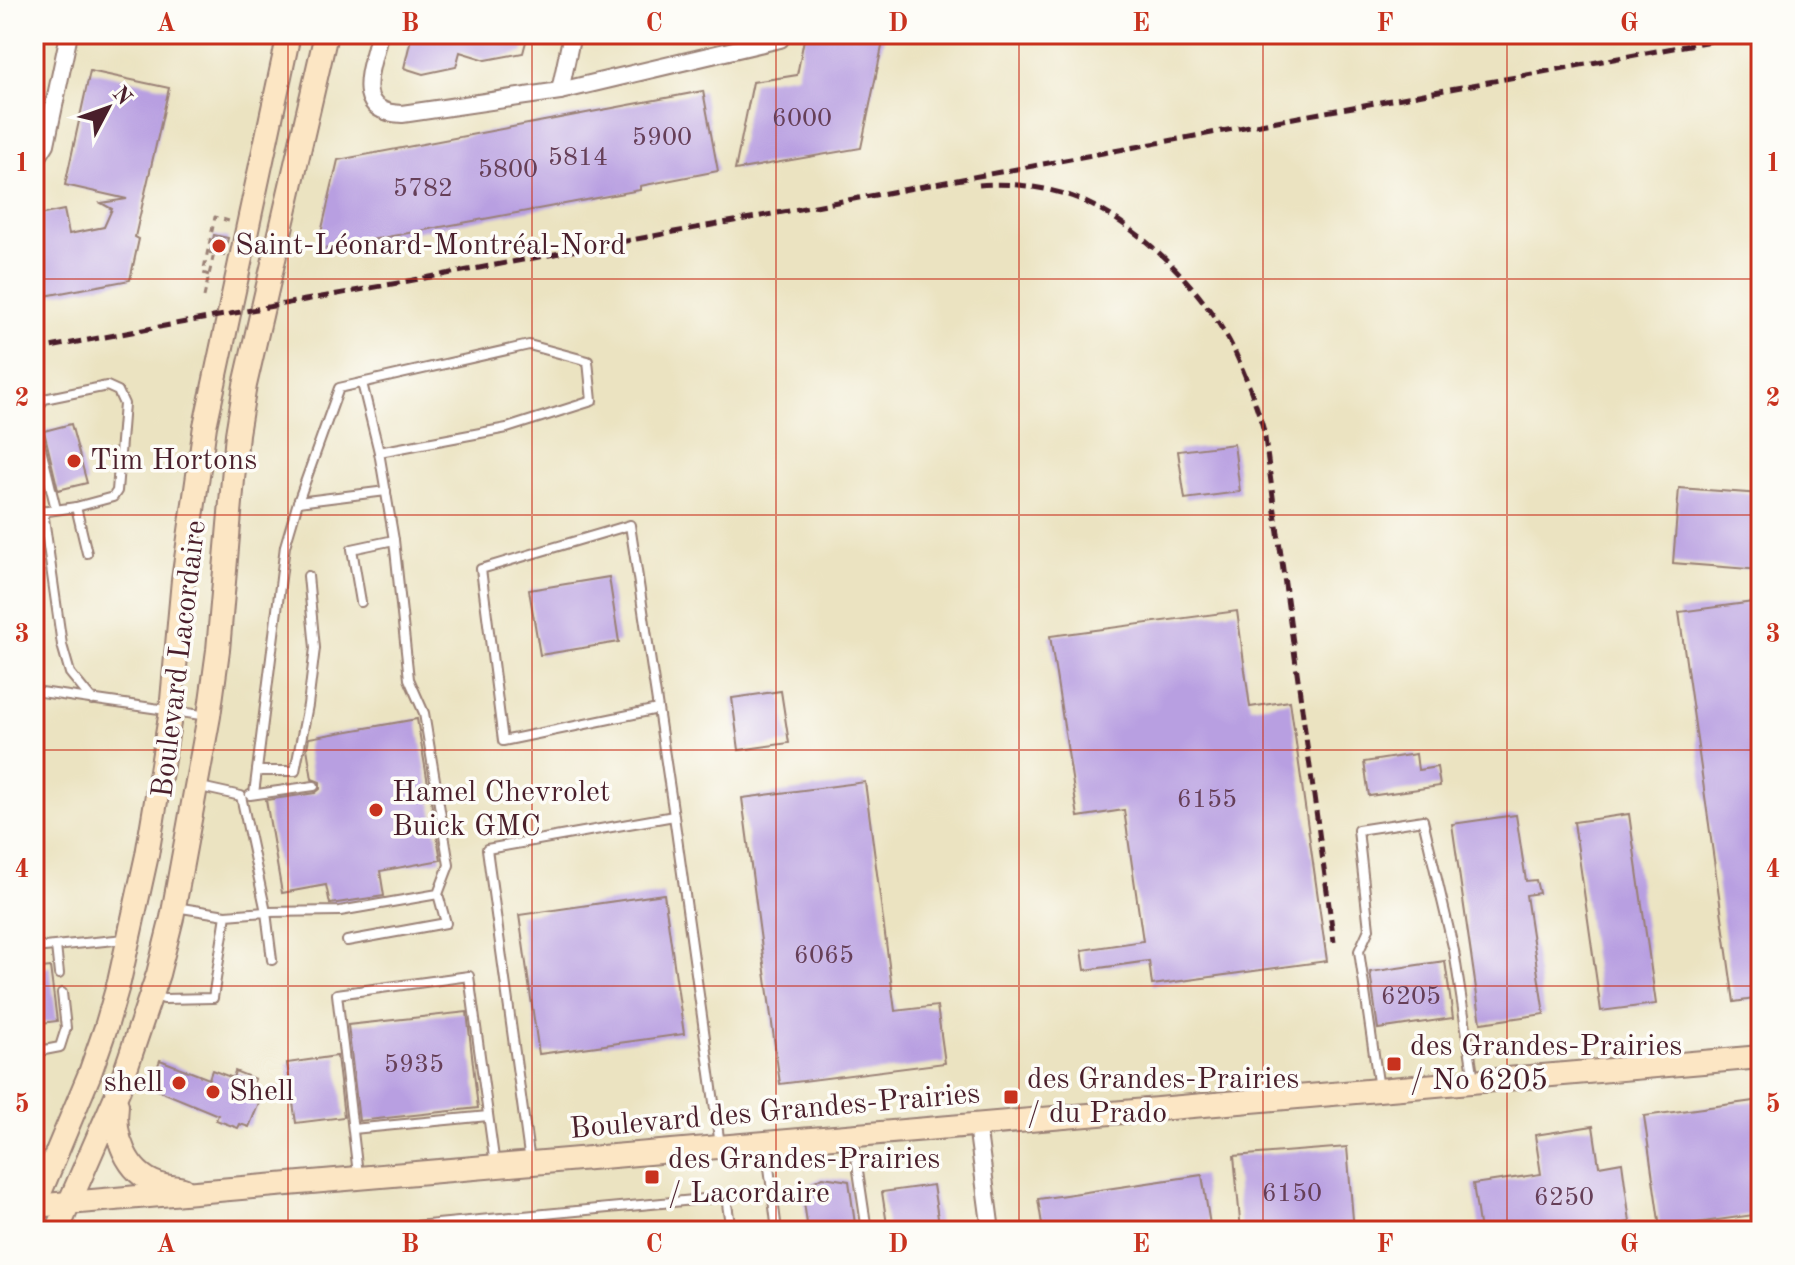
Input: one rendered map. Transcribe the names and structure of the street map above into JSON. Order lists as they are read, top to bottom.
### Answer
{
  "streets": {
    "main road": ["Boulevard Lacordaire", "Boulevard des Grandes-Prairies"]
  },
  "crossings": [
    ["Boulevard Lacordaire", "Boulevard des Grandes-Prairies"]
  ],
  "places": {
    "other": [
      "Saint-Léonard-Montréal-Nord",
      "Tim Hortons",
      "Hamel Chevrolet Buick GMC",
      "shell",
      "Shell"
    ],
    "transit": ["des Grandes-Prairies / No 6205", "des Grandes-Prairies / du Prado", "des Grandes-Prairies / Lacordaire"]
  },
  "house_numbers": [
    "6000",
    "5900",
    "5814",
    "5800",
    "5782",
    "6155",
    "6065",
    "6205",
    "5935",
    "6150",
    "6250"
  ],
  "north": "top right",
  "grid": {
    "columns": [
      "A",
      "B",
      "C",
      "D",
      "E",
      "F",
      "G"
    ],
    "rows": [
      "1",
      "2",
      "3",
      "4",
      "5"
    ]
  }
}
